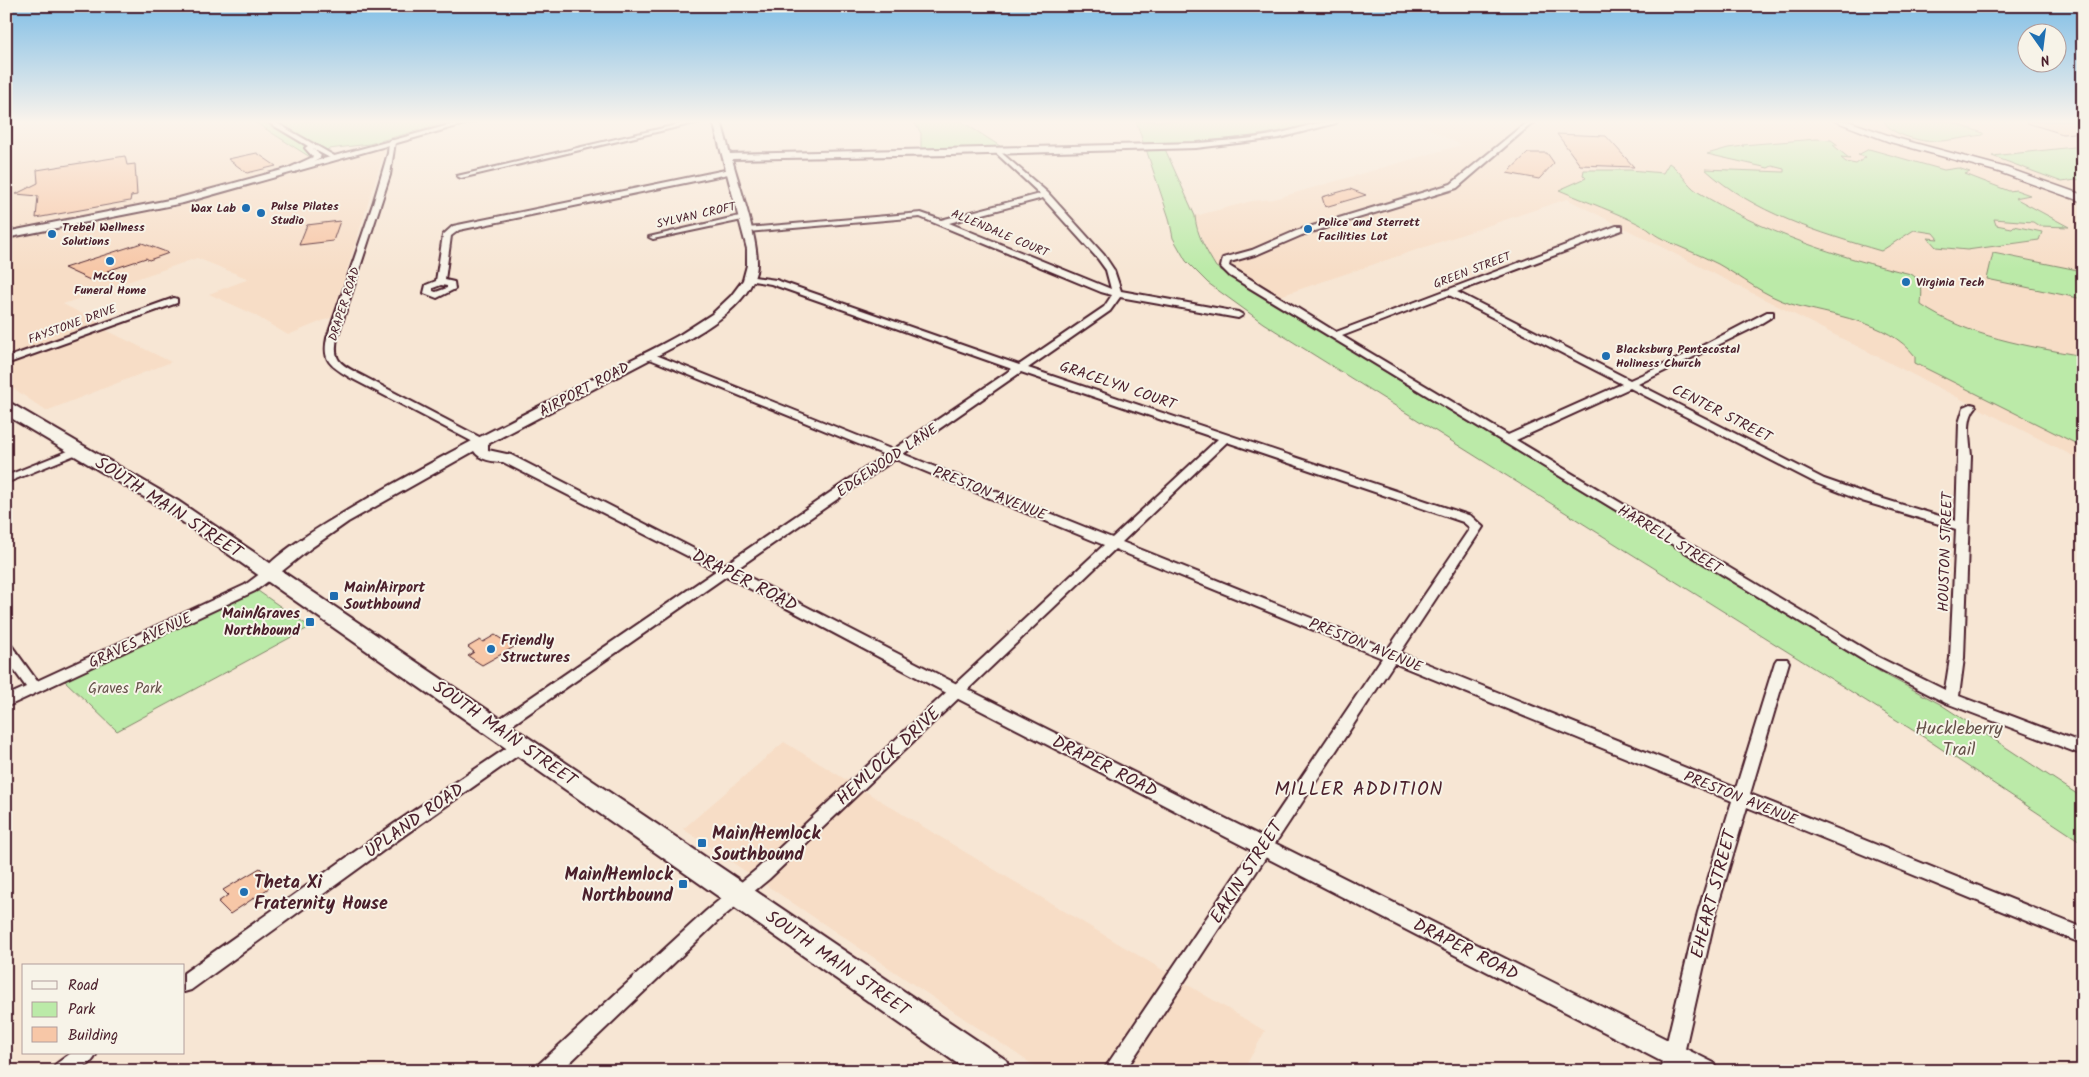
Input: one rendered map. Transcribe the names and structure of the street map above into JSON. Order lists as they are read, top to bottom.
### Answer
{
  "streets": {
    "main road": ["SOUTH MAIN STREET"],
    "street": [
      "SYLVAN CROFT",
      "ALLENDALE COURT",
      "GREEN STREET",
      "DRAPER ROAD",
      "FAYSTONE DRIVE",
      "GRACELYN COURT",
      "AIRPORT ROAD",
      "CENTER STREET",
      "EDGEWOOD LANE",
      "PRESTON AVENUE",
      "HARRELL STREET",
      "HOUSTON STREET",
      "GRAVES AVENUE",
      "HEMLOCK DRIVE",
      "UPLAND ROAD",
      "EAKIN STREET",
      "EHEART STREET"
    ]
  },
  "crossings": [
    ["SYLVAN CROFT", "ALLENDALE COURT"],
    ["ALLENDALE COURT", "EDGEWOOD LANE"],
    ["GREEN STREET", "CENTER STREET"],
    ["GREEN STREET", "HARRELL STREET"],
    ["DRAPER ROAD", "AIRPORT ROAD"],
    ["DRAPER ROAD", "EDGEWOOD LANE"],
    ["DRAPER ROAD", "HEMLOCK DRIVE"],
    ["DRAPER ROAD", "EAKIN STREET"],
    ["DRAPER ROAD", "EHEART STREET"],
    ["GRACELYN COURT", "AIRPORT ROAD"],
    ["GRACELYN COURT", "EDGEWOOD LANE"],
    ["GRACELYN COURT", "HEMLOCK DRIVE"],
    ["GRACELYN COURT", "EAKIN STREET"],
    ["AIRPORT ROAD", "PRESTON AVENUE"],
    ["AIRPORT ROAD", "SOUTH MAIN STREET"],
    ["AIRPORT ROAD", "GRAVES AVENUE"],
    ["CENTER STREET", "HOUSTON STREET"],
    ["EDGEWOOD LANE", "PRESTON AVENUE"],
    ["EDGEWOOD LANE", "SOUTH MAIN STREET"],
    ["PRESTON AVENUE", "HEMLOCK DRIVE"],
    ["PRESTON AVENUE", "EAKIN STREET"],
    ["PRESTON AVENUE", "EHEART STREET"],
    ["SOUTH MAIN STREET", "GRAVES AVENUE"],
    ["SOUTH MAIN STREET", "HEMLOCK DRIVE"],
    ["SOUTH MAIN STREET", "UPLAND ROAD"],
    ["HARRELL STREET", "HOUSTON STREET"]
  ],
  "districts": ["MILLER ADDITION"],
  "parks": ["Graves Park", "Huckleberry Trail"],
  "places": {
    "other": [
      "Wax Lab",
      "Pulse Pilates Studio",
      "Police and Sterrett Facilities Lot",
      "Trebel Wellness Solutions",
      "McCoy Funeral Home",
      "Virginia Tech",
      "Blacksburg Pentecostal Holiness Church",
      "Friendly Structures",
      "Theta Xi Fraternity House"
    ],
    "transit": [
      "Main/Airport Southbound",
      "Main/Graves Northbound",
      "Main/Hemlock Southbound",
      "Main/Hemlock Northbound"
    ]
  },
  "legend": ["Road", "Park", "Building"],
  "north": "bottom"
}
